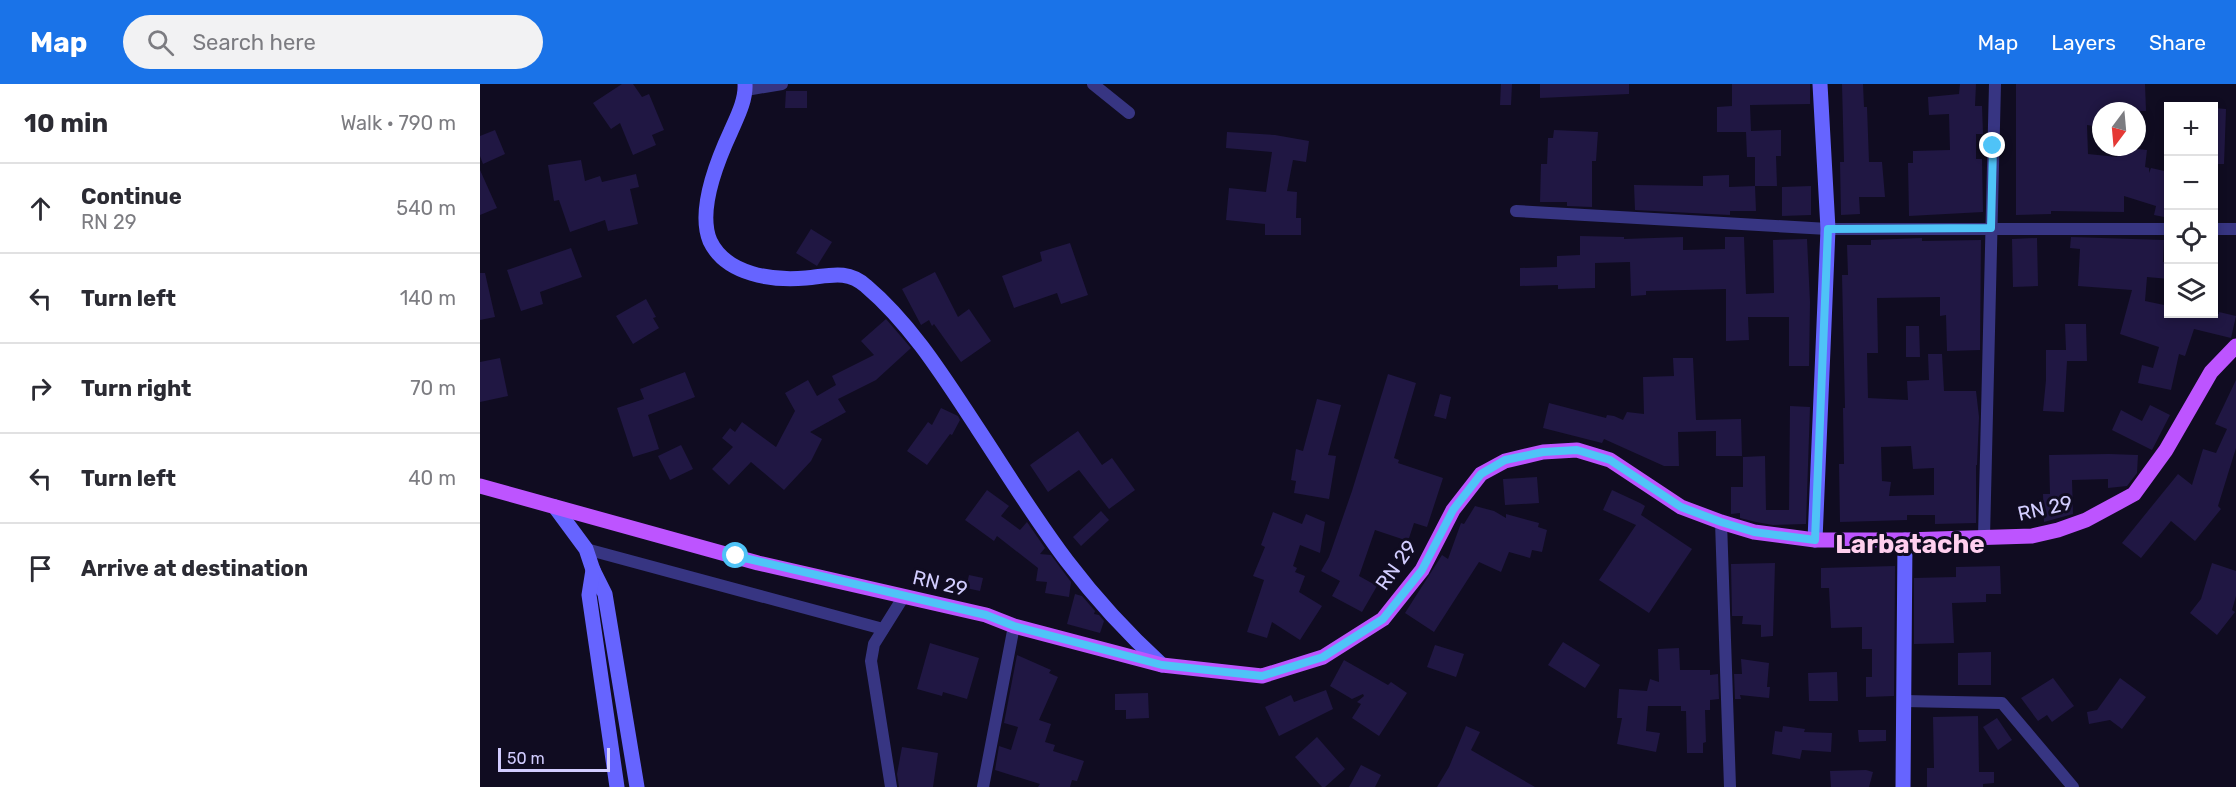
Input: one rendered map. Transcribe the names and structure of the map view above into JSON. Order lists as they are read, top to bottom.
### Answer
{
  "streets": {
    "main road": ["RN 29"]
  },
  "districts": ["Larbatache"],
  "scale_bar": "50 m",
  "north": "bottom",
  "page": {
    "header": "Map",
    "search": "Search here",
    "nav": ["Map", "Layers", "Share"],
    "heading": ["10 min", "Walk · 790 m"],
    "map_buttons": ["+", "−"],
    "list": [
      ["Continue", "RN 29", "540 m"],
      ["Turn left", "140 m"],
      ["Turn right", "70 m"],
      ["Turn left", "40 m"],
      "Arrive at destination"
    ],
    "scale": "50 m"
  }
}
